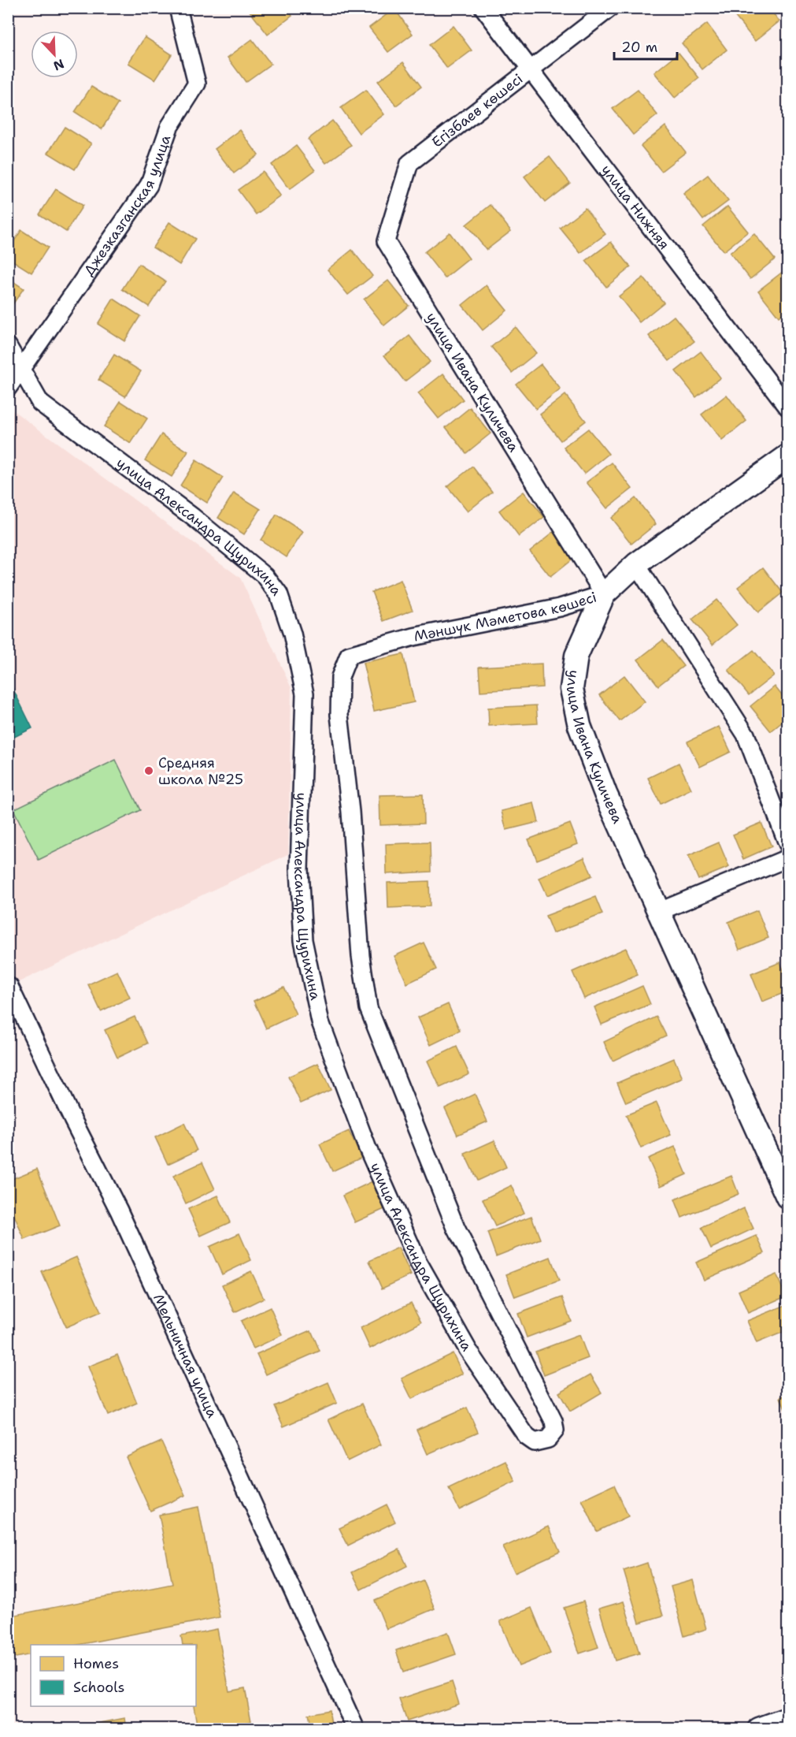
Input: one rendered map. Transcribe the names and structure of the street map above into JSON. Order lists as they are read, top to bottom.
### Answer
{
  "streets": {
    "street": [
      "Егізбаев көшесі",
      "Джезказганская улица",
      "улица Нижняя",
      "улица Ивана Куличева",
      "улица Александра Щурихина",
      "Мәншүк Мәметова көшесі",
      "Мельничная улица"
    ]
  },
  "crossings": [
    ["Егізбаев көшесі", "улица Нижняя"],
    ["Егізбаев көшесі", "улица Ивана Куличева"],
    ["Джезказганская улица", "улица Александра Щурихина"],
    ["улица Ивана Куличева", "Мәншүк Мәметова көшесі"],
    ["улица Александра Щурихина", "Мәншүк Мәметова көшесі"]
  ],
  "places": ["Средняя школа №25"],
  "legend": ["Homes", "Schools"],
  "scale_bar": "20 m",
  "north": "bottom right"
}
